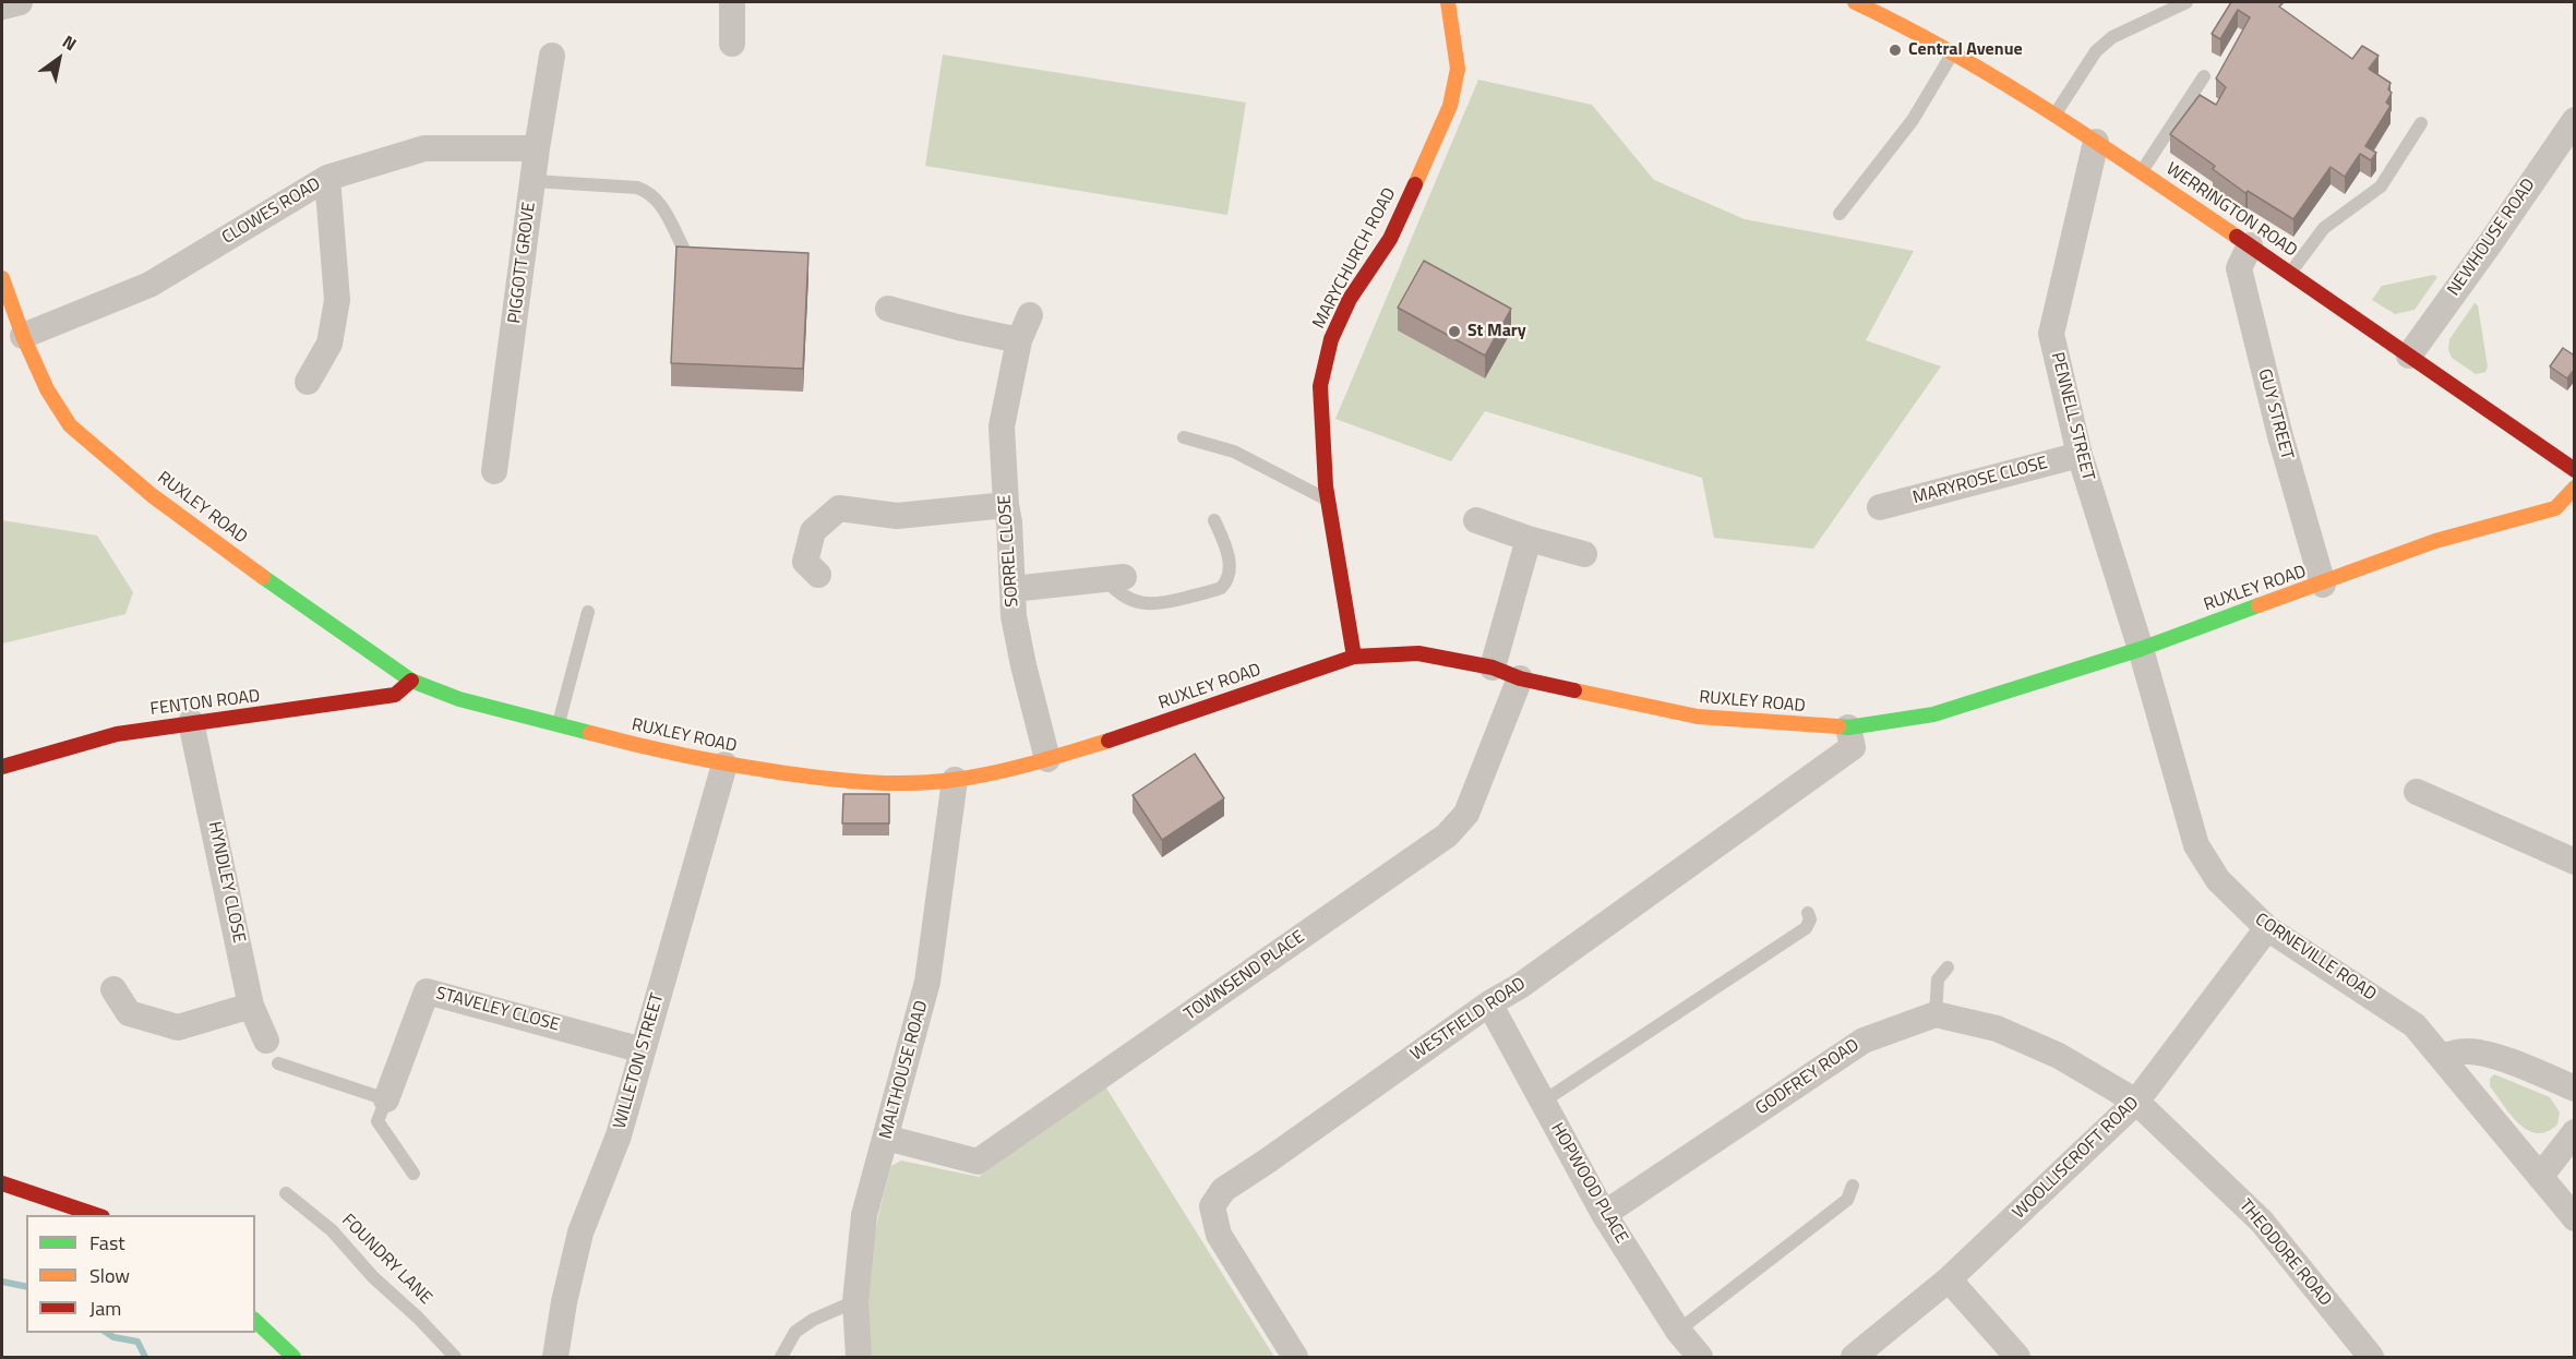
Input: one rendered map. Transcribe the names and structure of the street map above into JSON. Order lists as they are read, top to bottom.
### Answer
{
  "streets": {
    "main road": [
      "WERRINGTON ROAD",
      "MARYCHURCH ROAD",
      "RUXLEY ROAD",
      "FENTON ROAD"
    ],
    "street": [
      "CLOWES ROAD",
      "NEWHOUSE ROAD",
      "PIGGOTT GROVE",
      "GUY STREET",
      "PENNELL STREET",
      "MARYROSE CLOSE",
      "SORREL CLOSE",
      "HYNDLEY CLOSE",
      "CORNEVILLE ROAD",
      "TOWNSEND PLACE",
      "STAVELEY CLOSE",
      "WESTFIELD ROAD",
      "WILLETON STREET",
      "MALTHOUSE ROAD",
      "GODFREY ROAD",
      "WOOLLISCROFT ROAD",
      "HOPWOOD PLACE",
      "THEODORE ROAD"
    ],
    "lane": ["FOUNDRY LANE"]
  },
  "crossings": [
    ["WERRINGTON ROAD", "NEWHOUSE ROAD"],
    ["WERRINGTON ROAD", "GUY STREET"],
    ["WERRINGTON ROAD", "PENNELL STREET"],
    ["CLOWES ROAD", "PIGGOTT GROVE"],
    ["CLOWES ROAD", "RUXLEY ROAD"],
    ["MARYCHURCH ROAD", "RUXLEY ROAD"],
    ["GUY STREET", "RUXLEY ROAD"],
    ["PENNELL STREET", "MARYROSE CLOSE"],
    ["PENNELL STREET", "RUXLEY ROAD"],
    ["PENNELL STREET", "CORNEVILLE ROAD"],
    ["RUXLEY ROAD", "SORREL CLOSE"],
    ["RUXLEY ROAD", "FENTON ROAD"],
    ["RUXLEY ROAD", "CORNEVILLE ROAD"],
    ["RUXLEY ROAD", "TOWNSEND PLACE"],
    ["RUXLEY ROAD", "WESTFIELD ROAD"],
    ["RUXLEY ROAD", "WILLETON STREET"],
    ["RUXLEY ROAD", "MALTHOUSE ROAD"],
    ["FENTON ROAD", "HYNDLEY CLOSE"],
    ["CORNEVILLE ROAD", "WOOLLISCROFT ROAD"],
    ["TOWNSEND PLACE", "MALTHOUSE ROAD"],
    ["STAVELEY CLOSE", "WILLETON STREET"],
    ["WESTFIELD ROAD", "HOPWOOD PLACE"],
    ["GODFREY ROAD", "HOPWOOD PLACE"],
    ["WOOLLISCROFT ROAD", "THEODORE ROAD"]
  ],
  "places": ["Central Avenue", "St Mary"],
  "legend": ["Fast", "Slow", "Jam"],
  "north": "top right"
}
